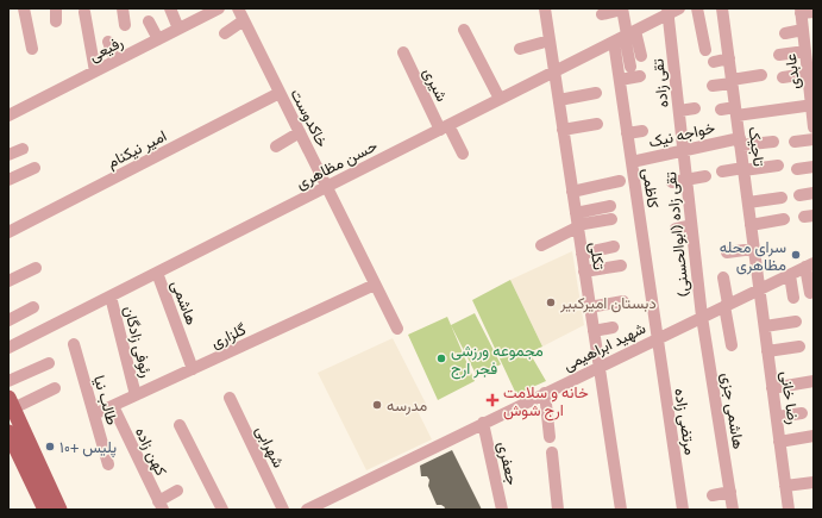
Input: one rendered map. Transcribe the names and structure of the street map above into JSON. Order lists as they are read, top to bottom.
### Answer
{
  "streets": {
    "street": [
      "رفیعی",
      "عابدی",
      "تقی زاده",
      "شیری",
      "خاکدوست",
      "خواجه نیک",
      "تاجیک",
      "امیر نیکنام",
      "حسن مظاهری",
      "کاظمی",
      "تقی زاده (ابوالحسنی)",
      "تکلی",
      "هاشمی",
      "گلزاری",
      "رئوفی زادگان",
      "شهید ابراهیمی",
      "رضا خانی",
      "طالب نیا",
      "هاشمی جزی",
      "مرتضی زاده",
      "شهرابی",
      "کهن زاده",
      "جعفری"
    ]
  },
  "crossings": [
    ["تقی زاده", "خواجه نیک"],
    ["تقی زاده", "حسن مظاهری"],
    ["تقی زاده", "تقی زاده (ابوالحسنی)"],
    ["شیری", "حسن مظاهری"],
    ["خاکدوست", "امیر نیکنام"],
    ["خاکدوست", "حسن مظاهری"],
    ["خاکدوست", "گلزاری"],
    ["خواجه نیک", "تاجیک"],
    ["خواجه نیک", "کاظمی"],
    ["خواجه نیک", "تقی زاده (ابوالحسنی)"],
    ["تاجیک", "شهید ابراهیمی"],
    ["تاجیک", "رضا خانی"],
    ["حسن مظاهری", "کاظمی"],
    ["حسن مظاهری", "تکلی"],
    ["حسن مظاهری", "هاشمی"],
    ["حسن مظاهری", "رئوفی زادگان"],
    ["کاظمی", "شهید ابراهیمی"],
    ["کاظمی", "مرتضی زاده"],
    ["تقی زاده (ابوالحسنی)", "شهید ابراهیمی"],
    ["تقی زاده (ابوالحسنی)", "هاشمی جزی"],
    ["تکلی", "شهید ابراهیمی"],
    ["هاشمی", "گلزاری"],
    ["گلزاری", "رئوفی زادگان"],
    ["گلزاری", "طالب نیا"],
    ["گلزاری", "کهن زاده"],
    ["شهید ابراهیمی", "رضا خانی"],
    ["شهید ابراهیمی", "هاشمی جزی"],
    ["شهید ابراهیمی", "مرتضی زاده"],
    ["شهید ابراهیمی", "جعفری"]
  ],
  "places": {
    "other": [
      "سرای محله مظاهری",
      "دبستان امیرکبیر",
      "مجموعه ورزشی فجر ارج",
      "مدرسه",
      "پلیس +۱۰"
    ],
    "health": ["خانه و سلامت ارج شوش"]
  }
}
